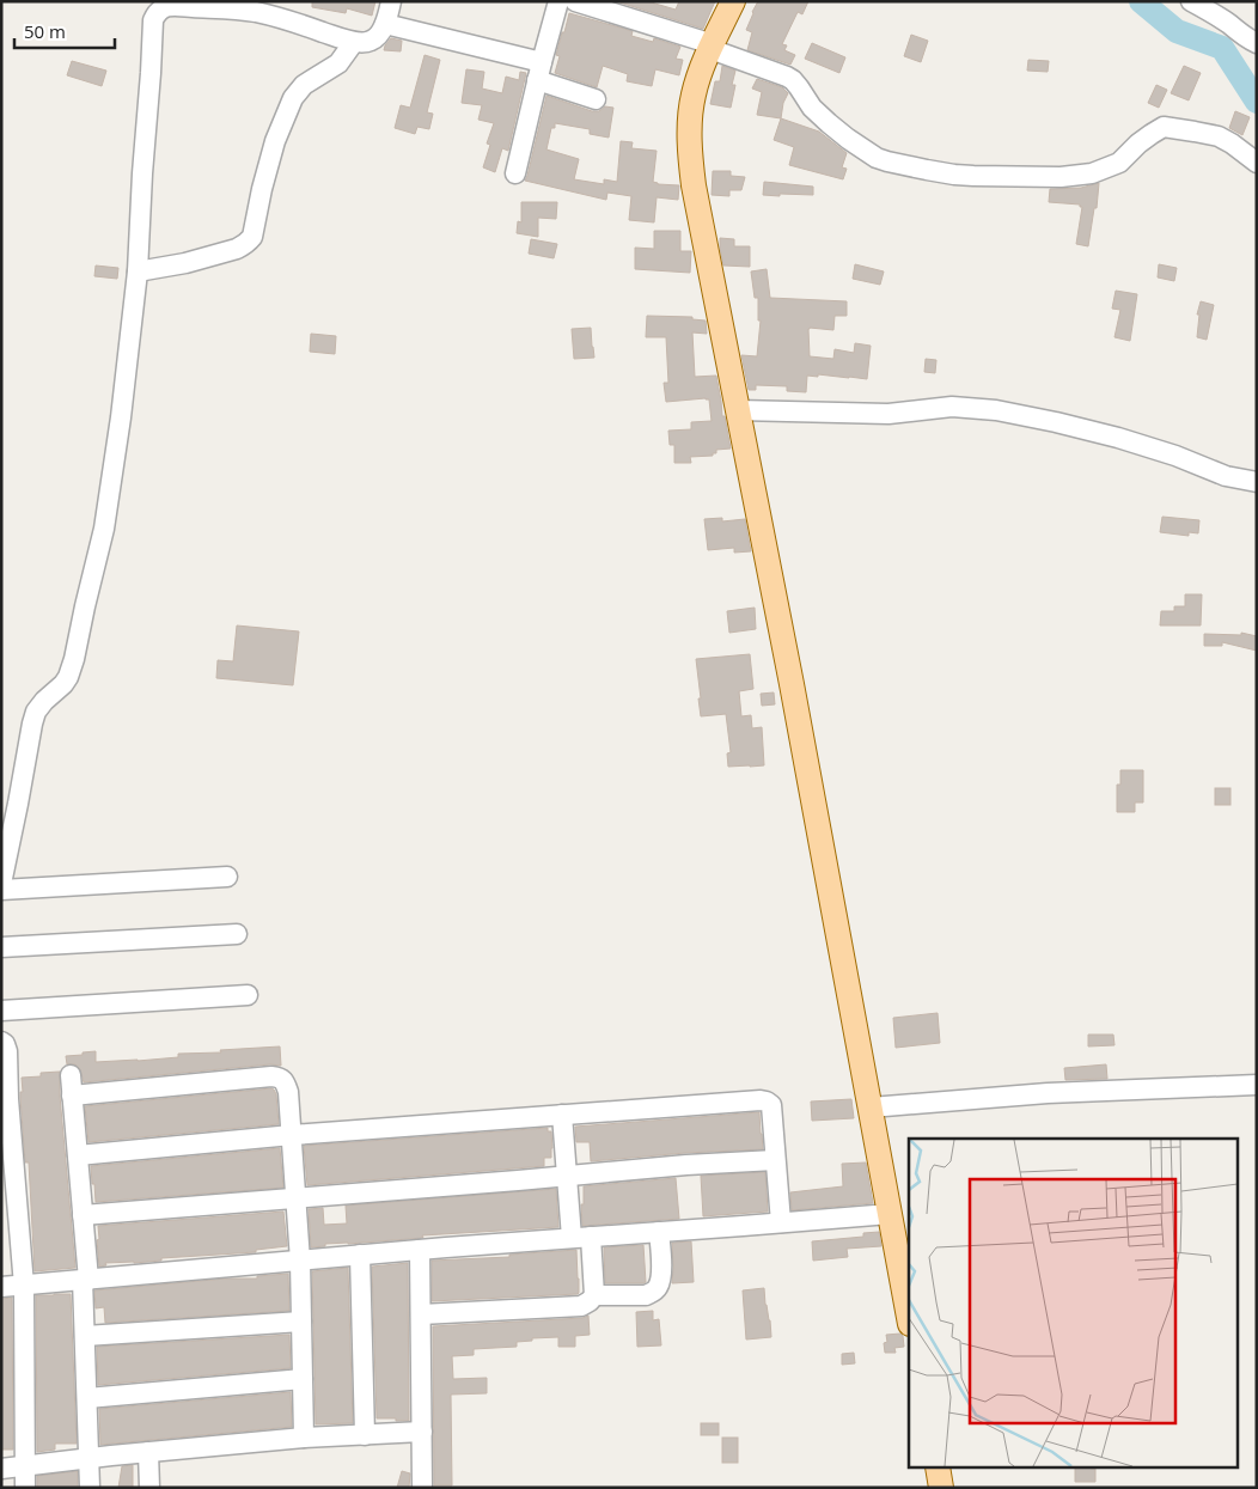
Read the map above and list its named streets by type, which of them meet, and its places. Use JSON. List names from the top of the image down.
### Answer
{
  "scale_bar": "50 m"
}
